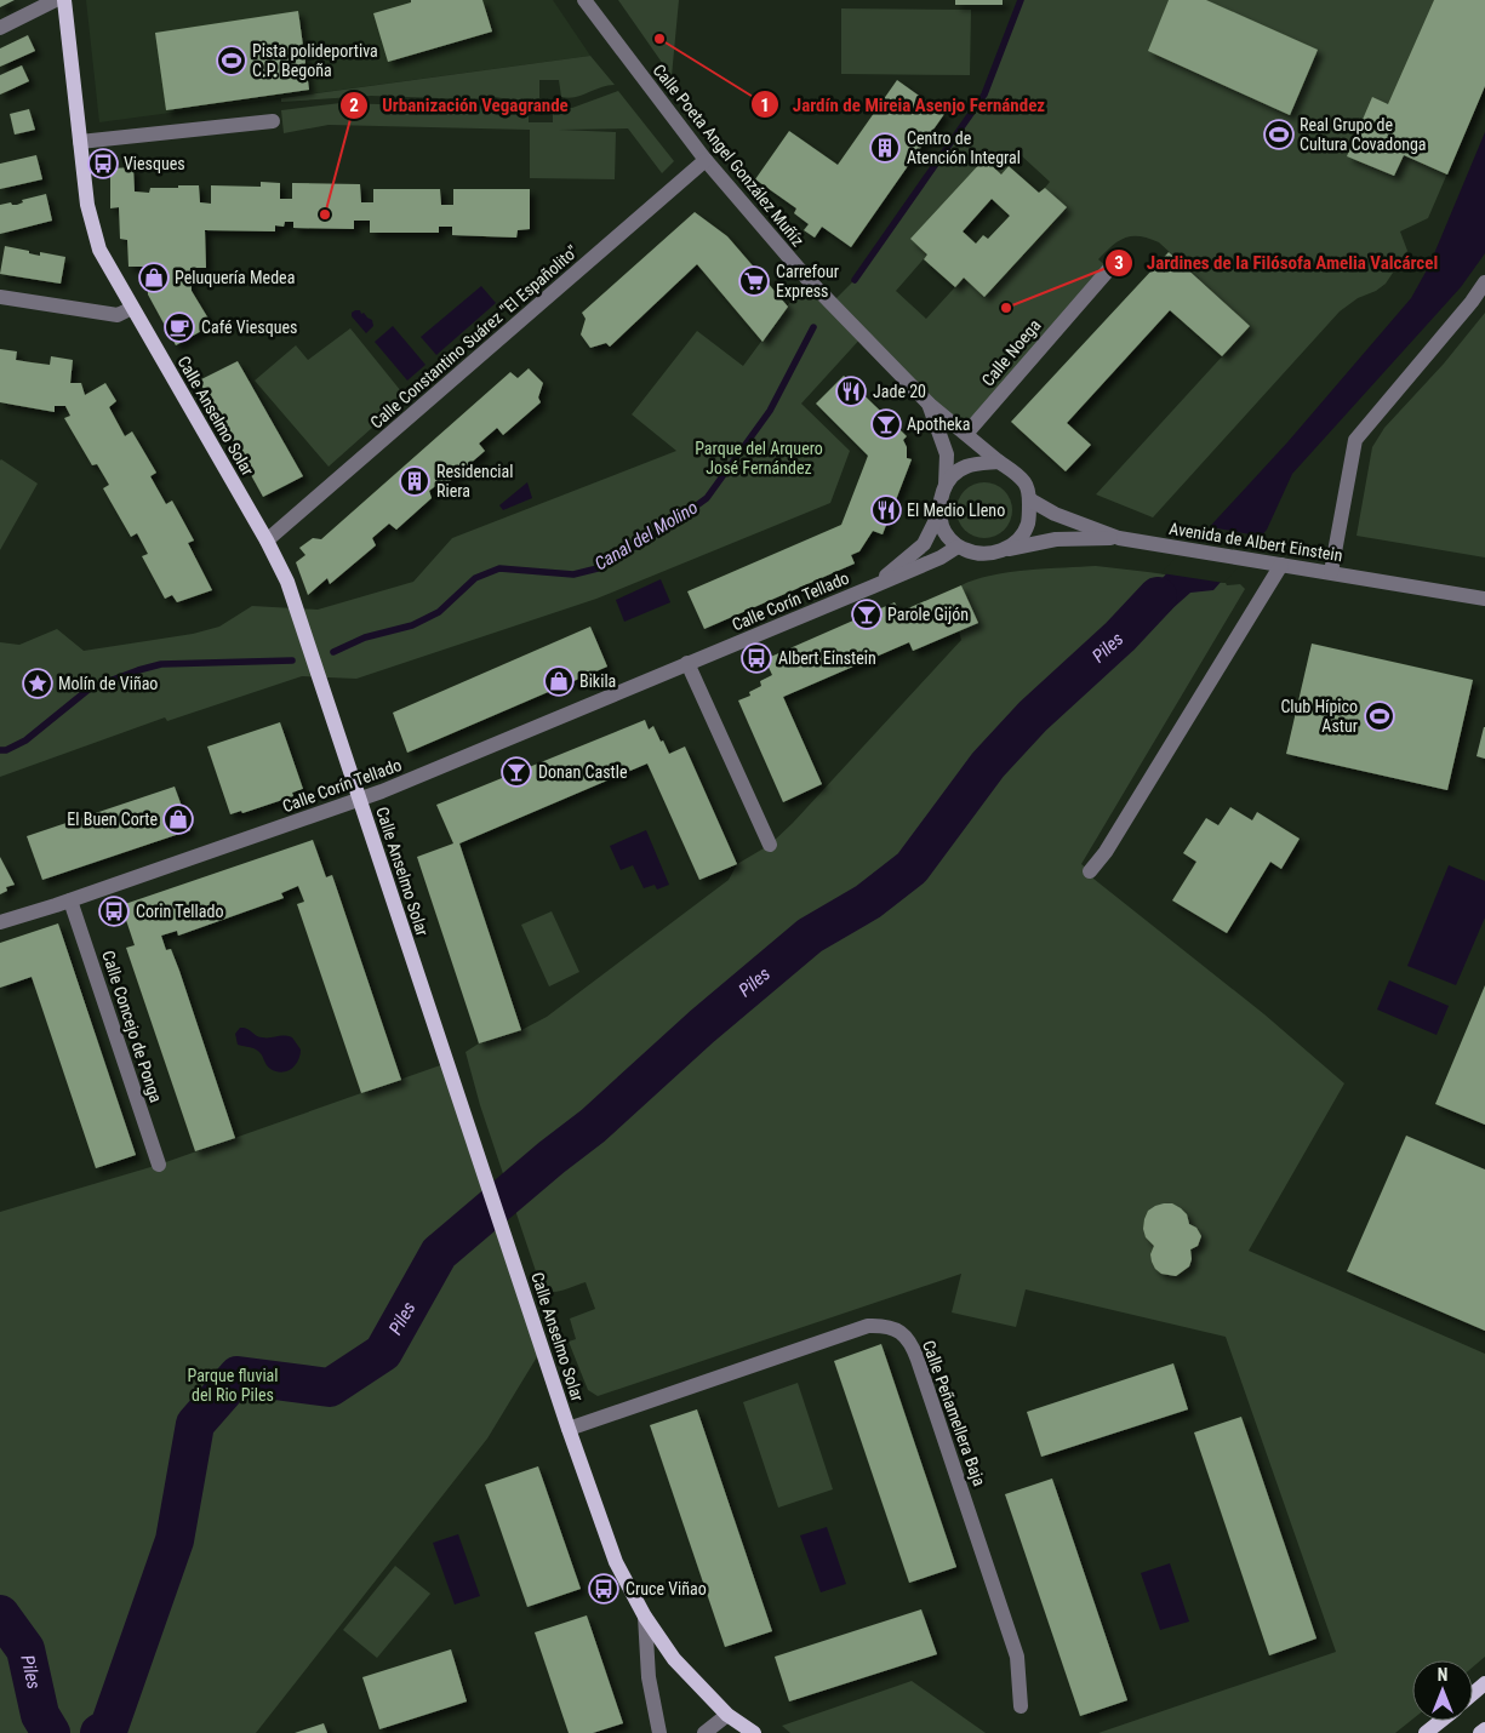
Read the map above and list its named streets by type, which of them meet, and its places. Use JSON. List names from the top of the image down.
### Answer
{
  "streets": {
    "main road": ["Calle Anselmo Solar"],
    "street": [
      "Calle Poeta Angel González Muñíz",
      "Calle Constantino Suárez \"El Españolito\"",
      "Calle Noega",
      "Avenida de Albert Einstein",
      "Calle Corín Tellado",
      "Calle Concejo de Ponga",
      "Calle Peñamellera Baja"
    ]
  },
  "crossings": [
    ["Calle Poeta Angel González Muñíz", "Calle Constantino Suárez \"El Españolito\""],
    ["Calle Poeta Angel González Muñíz", "Calle Noega"],
    ["Calle Poeta Angel González Muñíz", "Avenida de Albert Einstein"],
    ["Calle Poeta Angel González Muñíz", "Calle Corín Tellado"],
    ["Calle Constantino Suárez \"El Españolito\"", "Calle Anselmo Solar"],
    ["Calle Anselmo Solar", "Calle Corín Tellado"],
    ["Calle Anselmo Solar", "Calle Peñamellera Baja"],
    ["Avenida de Albert Einstein", "Calle Corín Tellado"],
    ["Calle Corín Tellado", "Calle Concejo de Ponga"]
  ],
  "water": ["Canal del Molino", "Piles"],
  "parks": ["Parque del Arquero José Fernández", "Parque fluvial del Rio Piles"],
  "places": {
    "other": ["Jardín de Mireia Asenjo Fernández", "Urbanización Vegagrande", "Jardines de la Filósofa Amelia Valcárcel"],
    "sports": ["Pista polideportiva C.P. Begoña", "Real Grupo de Cultura Covadonga", "Club Hípico Astur"],
    "building": ["Centro de Atención Integral", "Residencial Riera"],
    "bus stop": [
      "Viesques",
      "Albert Einstein",
      "Corin Tellado",
      "Cruce Viñao"
    ],
    "shop": ["Peluquería Medea", "Bikila", "El Buen Corte"],
    "supermarket": ["Carrefour Express"],
    "cafe": ["Café Viesques"],
    "restaurant": ["Jade 20", "El Medio Lleno"],
    "bar": ["Apotheka", "Parole Gijón", "Donan Castle"],
    "place": ["Molín de Viñao"]
  },
  "north": "top"
}
